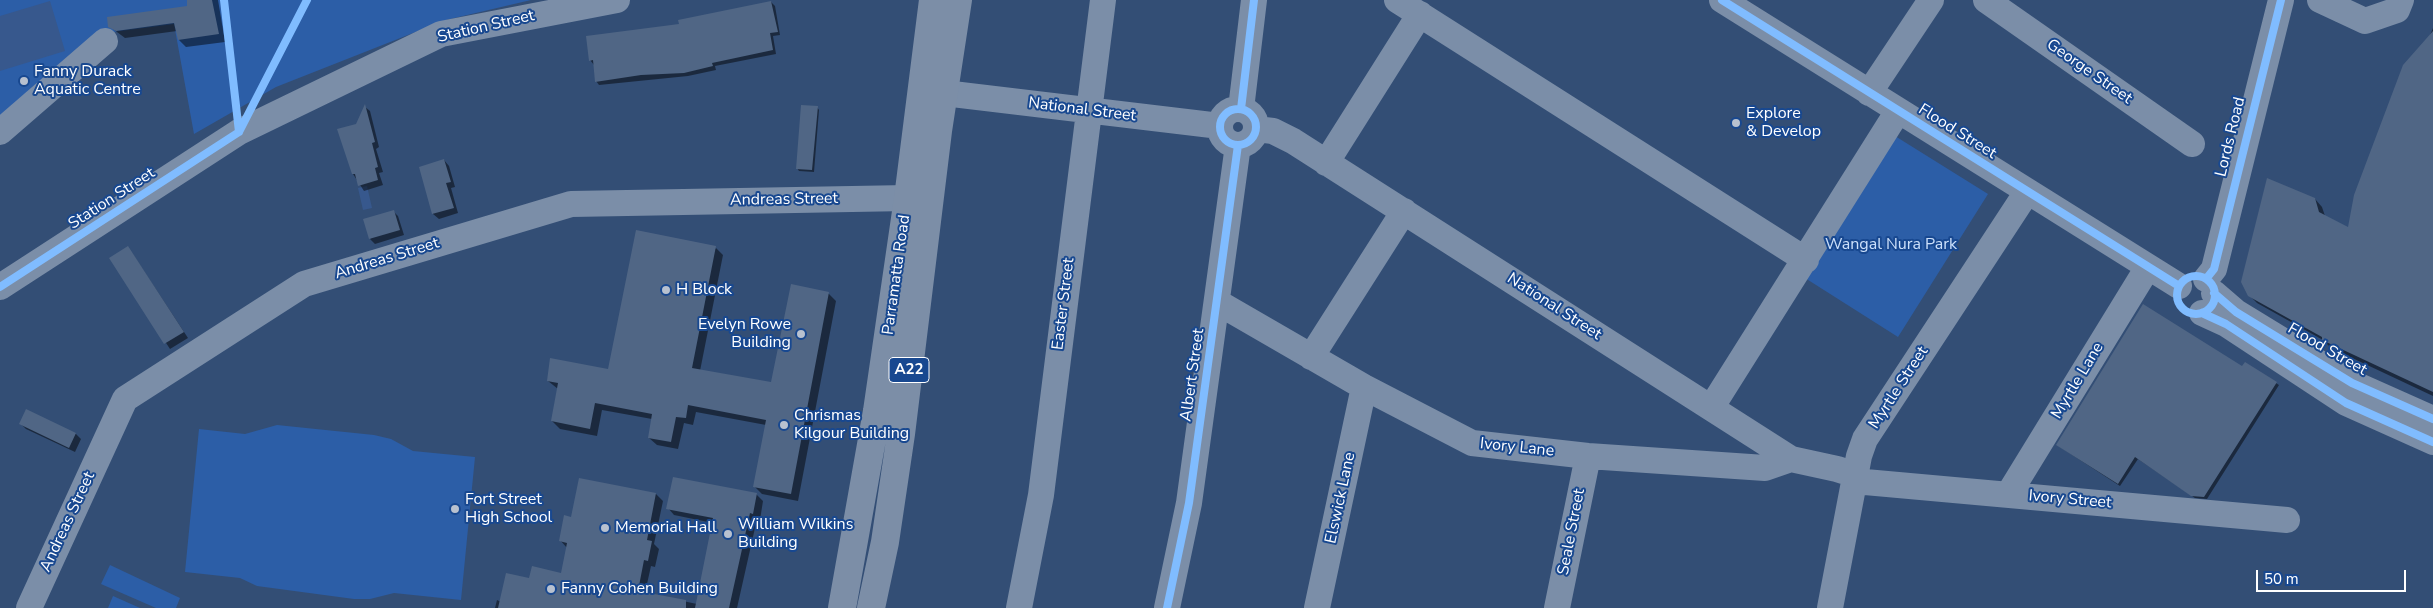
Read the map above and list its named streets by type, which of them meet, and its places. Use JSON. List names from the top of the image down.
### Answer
{
  "streets": {
    "highway": ["Parramatta Road", "A22"],
    "street": [
      "Station Street",
      "George Street",
      "National Street",
      "Flood Street",
      "Lords Road",
      "Andreas Street",
      "Easter Street",
      "Albert Street",
      "Myrtle Lane",
      "Myrtle Street",
      "Ivory Lane",
      "Elswick Lane",
      "Ivory Street",
      "Seale Street"
    ]
  },
  "crossings": [
    ["National Street", "Parramatta Road"],
    ["National Street", "Easter Street"],
    ["National Street", "Albert Street"],
    ["National Street", "Myrtle Street"],
    ["National Street", "Ivory Lane"],
    ["National Street", "Ivory Street"],
    ["Flood Street", "Lords Road"],
    ["Flood Street", "Myrtle Lane"],
    ["Flood Street", "Myrtle Street"],
    ["Andreas Street", "Parramatta Road"],
    ["Albert Street", "Ivory Lane"],
    ["Myrtle Lane", "Ivory Street"],
    ["Myrtle Street", "Ivory Street"],
    ["Ivory Lane", "Elswick Lane"],
    ["Ivory Lane", "Seale Street"]
  ],
  "parks": ["Wangal Nura Park"],
  "places": [
    "Fanny Durack Aquatic Centre",
    "Explore & Develop",
    "H Block",
    "Evelyn Rowe Building",
    "Chrismas Kilgour Building",
    "Fort Street High School",
    "Memorial Hall",
    "William Wilkins Building",
    "Fanny Cohen Building"
  ],
  "scale_bar": "50 m"
}
